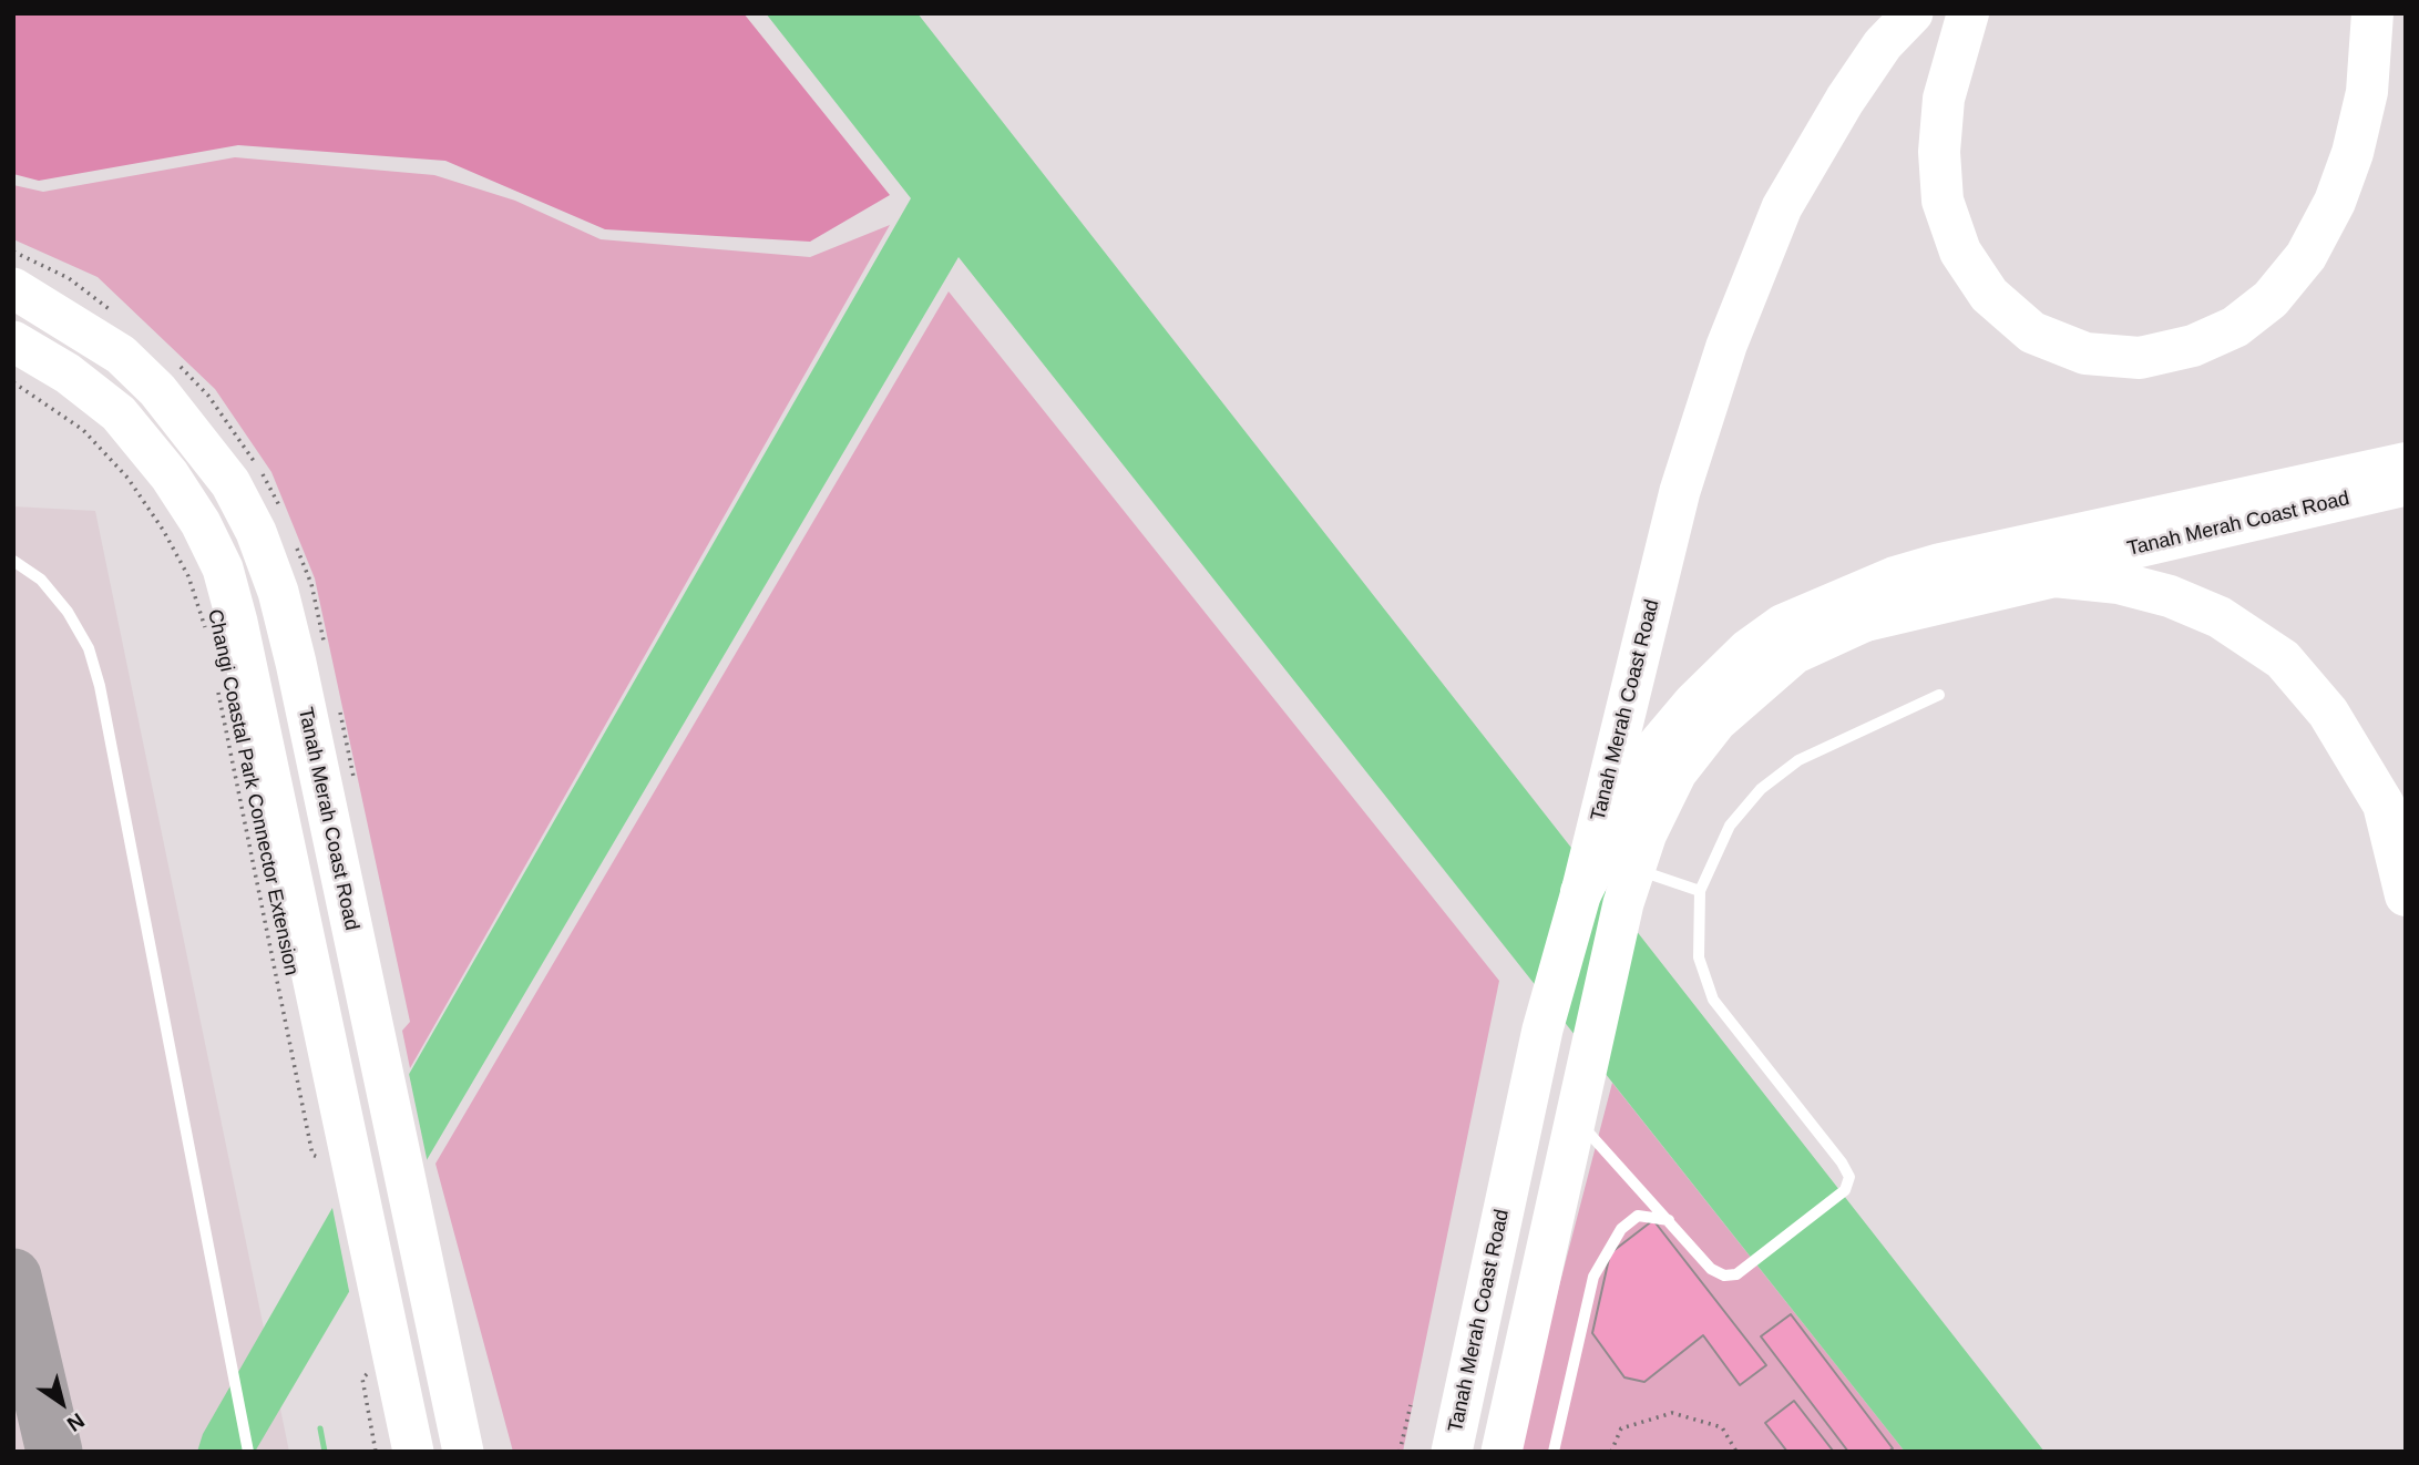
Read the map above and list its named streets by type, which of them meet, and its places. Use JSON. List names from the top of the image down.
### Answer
{
  "streets": {
    "main road": ["Tanah Merah Coast Road"],
    "path": ["Changi Coastal Park Connector Extension"]
  },
  "north": "bottom right"
}
